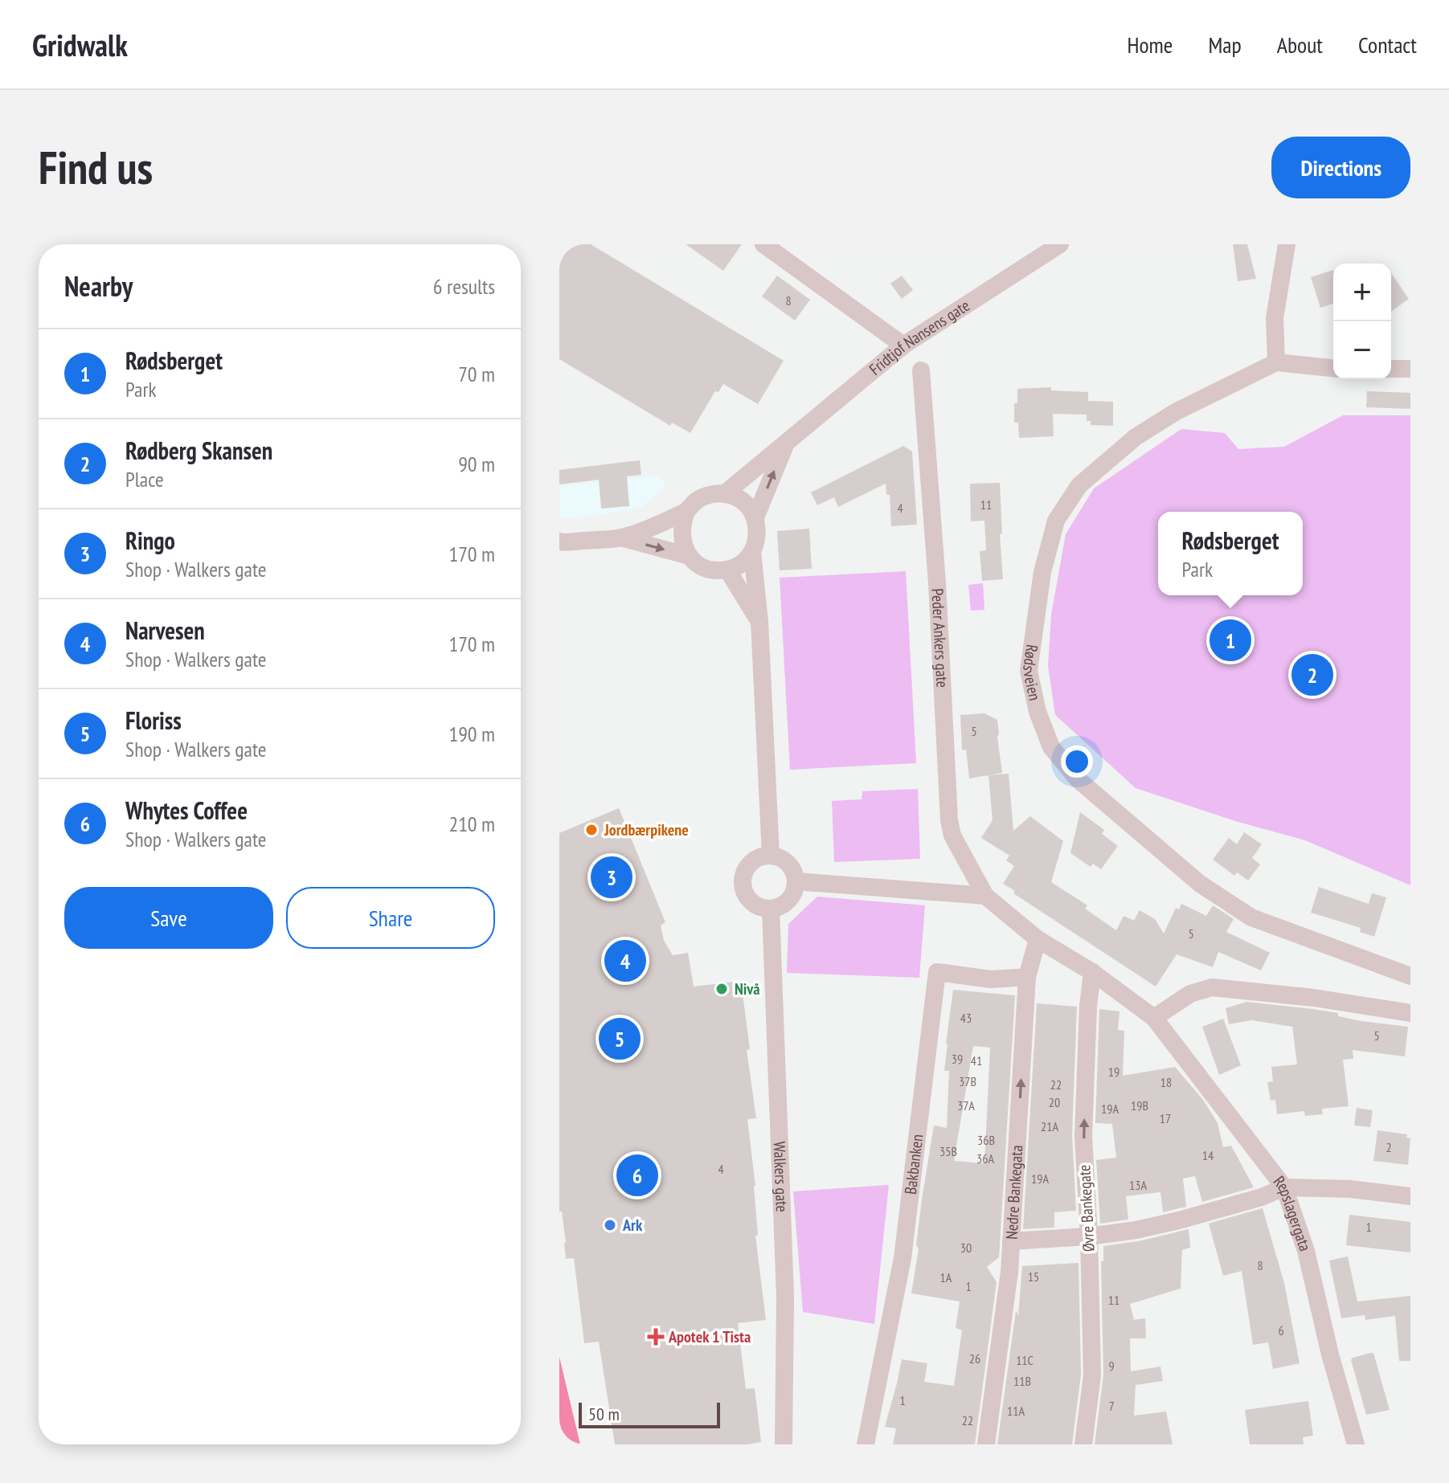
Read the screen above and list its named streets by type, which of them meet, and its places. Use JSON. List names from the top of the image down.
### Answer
{
  "streets": {
    "street": [
      "Fridtjof Nansens gate",
      "Peder Ankers gate",
      "Rødsveien",
      "Bakbanken",
      "Walkers gate",
      "Nedre Bankegata",
      "Øvre Bankegate",
      "Repslagergata"
    ]
  },
  "crossings": [
    ["Peder Ankers gate", "Repslagergata"],
    ["Bakbanken", "Nedre Bankegata"],
    ["Nedre Bankegata", "Repslagergata"],
    ["Øvre Bankegate", "Repslagergata"]
  ],
  "one_way": ["Nedre Bankegata", "Øvre Bankegate"],
  "places": {
    "other": ["Jordbærpikene", "Nivå", "Ark"],
    "health": ["Apotek 1 Tista"]
  },
  "house_numbers": [
    "8",
    "11",
    "4",
    "5",
    "5",
    "43",
    "5",
    "39",
    "41",
    "19",
    "37B",
    "18",
    "22",
    "20",
    "37A",
    "19B",
    "19A",
    "17",
    "21A",
    "36B",
    "2",
    "35B",
    "14",
    "36A",
    "4",
    "19A",
    "13A",
    "1",
    "30",
    "8",
    "15",
    "1A",
    "1",
    "11",
    "6",
    "26",
    "11C",
    "9",
    "11B",
    "1",
    "7",
    "11A",
    "22"
  ],
  "scale_bar": "50 m",
  "page": {
    "header": "Gridwalk",
    "nav": [
      "Home",
      "Map",
      "About",
      "Contact"
    ],
    "buttons": [
      "Directions",
      ["Save", "Share"]
    ],
    "title": "Find us",
    "heading": ["Nearby", "6 results"],
    "map_buttons": ["+", "−"],
    "list": [
      {
        "mark": "1",
        "name": "Rødsberget",
        "note": "Park",
        "value": "70 m"
      },
      {
        "mark": "2",
        "name": "Rødberg Skansen",
        "note": "Place",
        "value": "90 m"
      },
      {
        "mark": "3",
        "name": "Ringo",
        "note": "Shop · Walkers gate",
        "value": "170 m"
      },
      {
        "mark": "4",
        "name": "Narvesen",
        "note": "Shop · Walkers gate",
        "value": "170 m"
      },
      {
        "mark": "5",
        "name": "Floriss",
        "note": "Shop · Walkers gate",
        "value": "190 m"
      },
      {
        "mark": "6",
        "name": "Whytes Coffee",
        "note": "Shop · Walkers gate",
        "value": "210 m"
      }
    ],
    "popup": ["Rødsberget", "Park"],
    "pins": [
      "1",
      "2",
      "3",
      "4",
      "5",
      "6"
    ],
    "scale": "50 m"
  }
}
